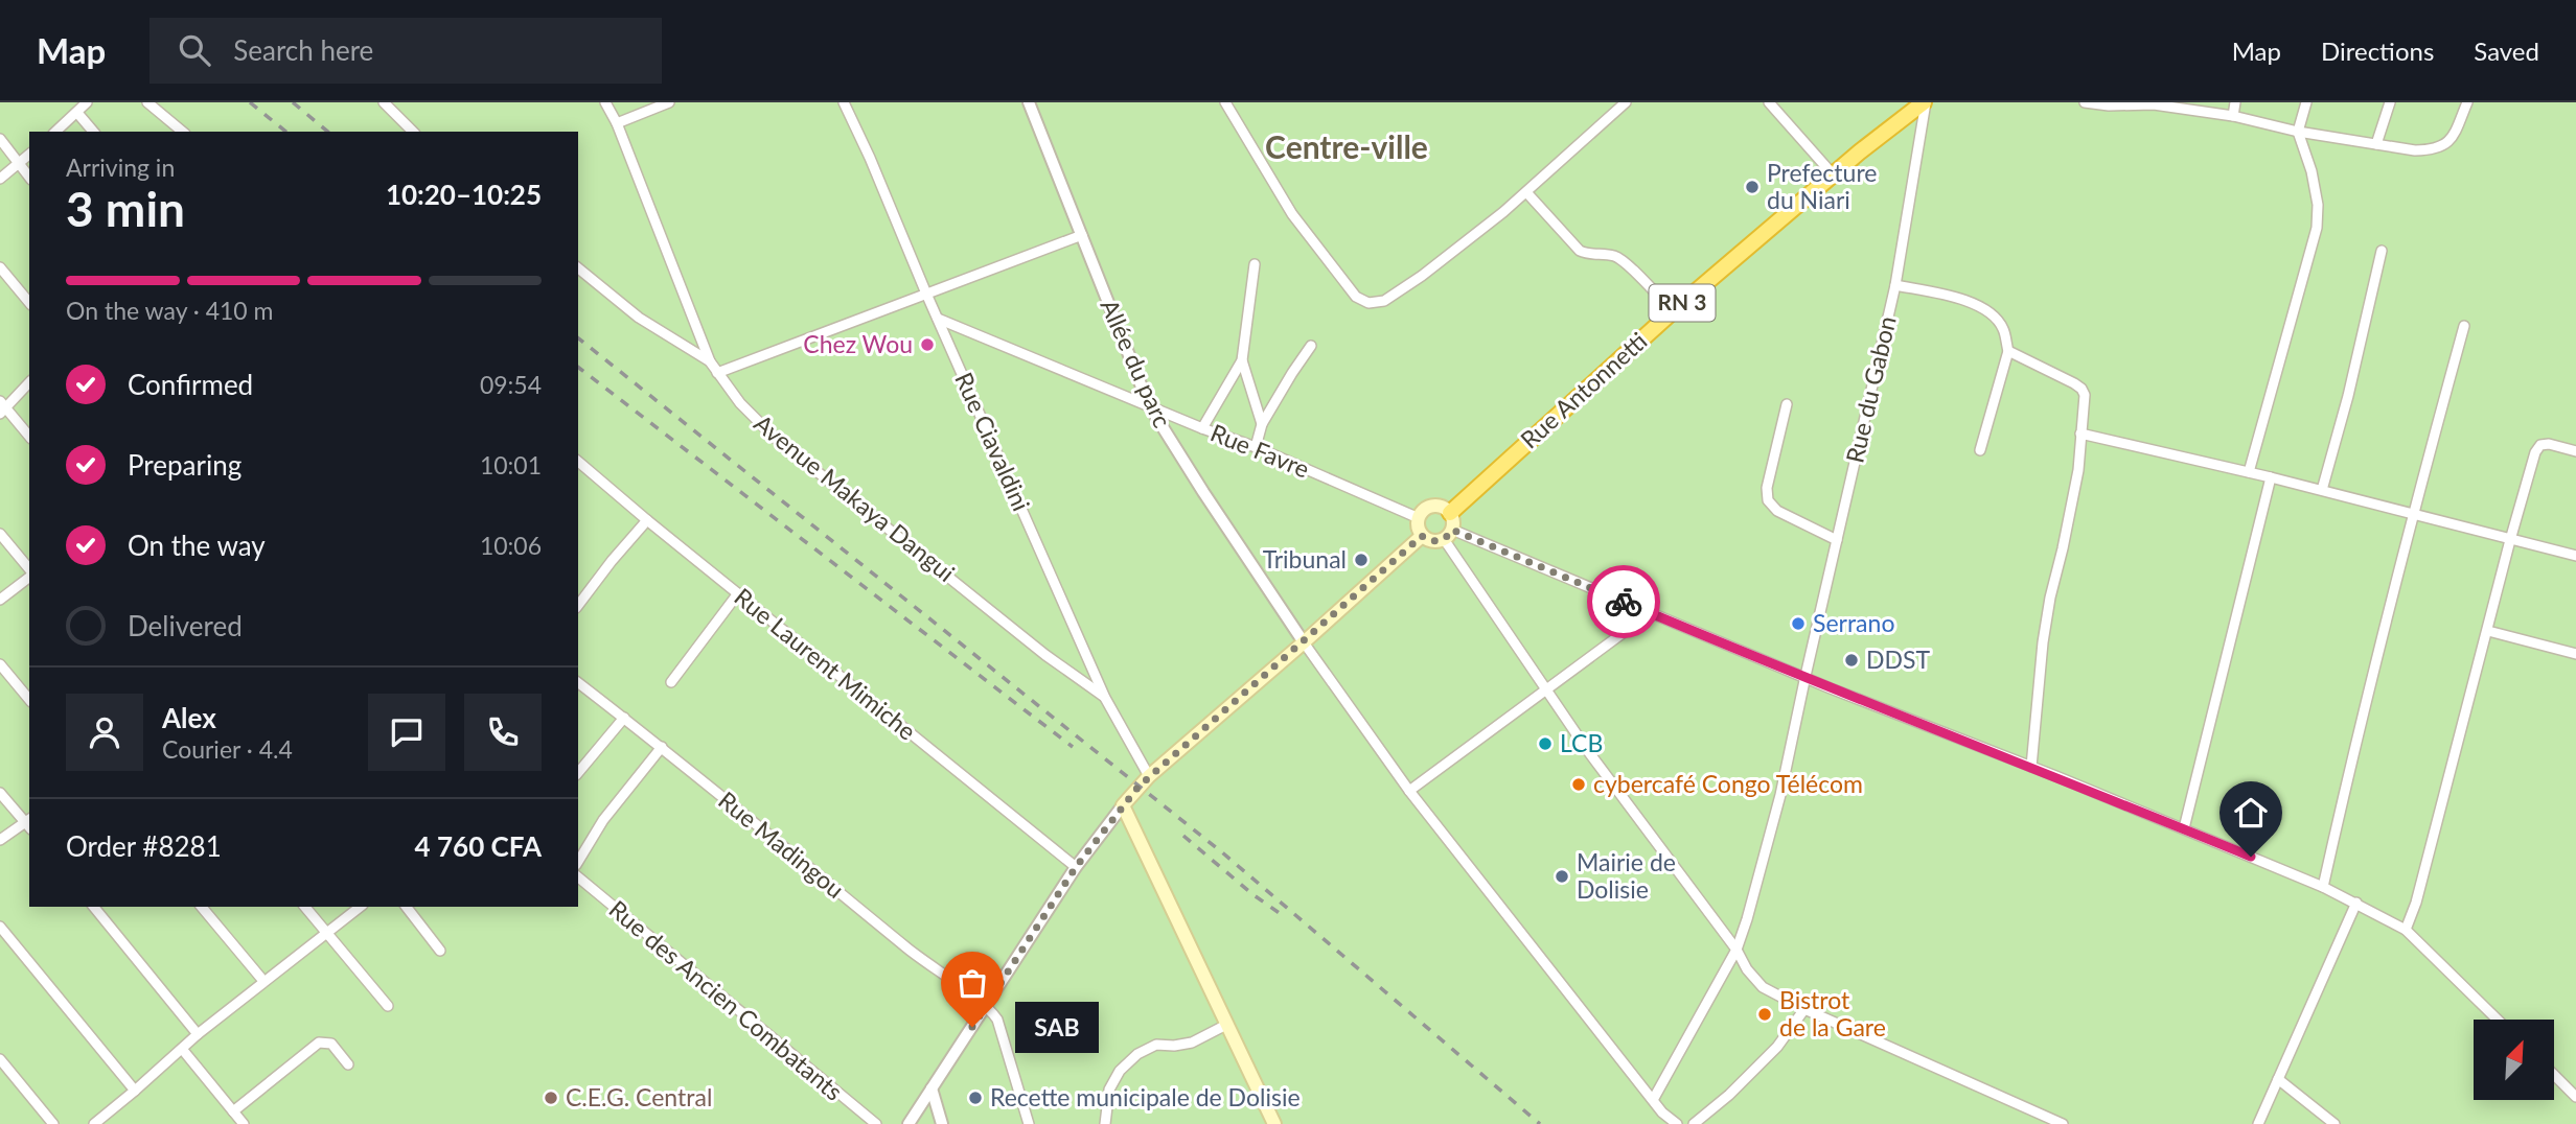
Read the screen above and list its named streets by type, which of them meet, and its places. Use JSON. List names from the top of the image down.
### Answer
{
  "streets": {
    "highway": ["RN 3", "Rue Antonnetti"],
    "street": [
      "Allée du parc",
      "Rue du Gabon",
      "Rue Ciavaldini",
      "Rue Favre",
      "Avenue Makaya Dangui",
      "Rue Laurent Mimiche",
      "Rue Madingou",
      "Rue des Ancien Combatants"
    ]
  },
  "crossings": [
    ["Allée du parc", "Rue Favre"],
    ["Rue du Gabon", "Rue Antonnetti"],
    ["Rue Antonnetti", "Rue Favre"],
    ["Rue Ciavaldini", "Rue Favre"],
    ["Rue Ciavaldini", "Avenue Makaya Dangui"]
  ],
  "districts": ["Centre-ville"],
  "places": [
    "Prefecture du Niari",
    "Chez Wou",
    "Tribunal",
    "Serrano",
    "DDST",
    "LCB",
    "cybercafé Congo Télécom",
    "Mairie de Dolisie",
    "Bistrot de la Gare",
    "SAB",
    "C.E.G. Central",
    "Recette municipale de Dolisie"
  ],
  "north": "top right",
  "page": {
    "header": "Map",
    "search": "Search here",
    "nav": ["Map", "Directions", "Saved"],
    "heading": ["3 min", "Arriving in", "10:20–10:25"],
    "panel": [
      "Alex",
      "Courier · 4.4",
      "Order #8281",
      "4 760 CFA"
    ],
    "bar": "On the way · 410 m",
    "list": [
      ["Confirmed", "09:54"],
      ["Preparing", "10:01"],
      ["On the way", "10:06"],
      "Delivered"
    ],
    "bubble": "SAB"
  }
}
